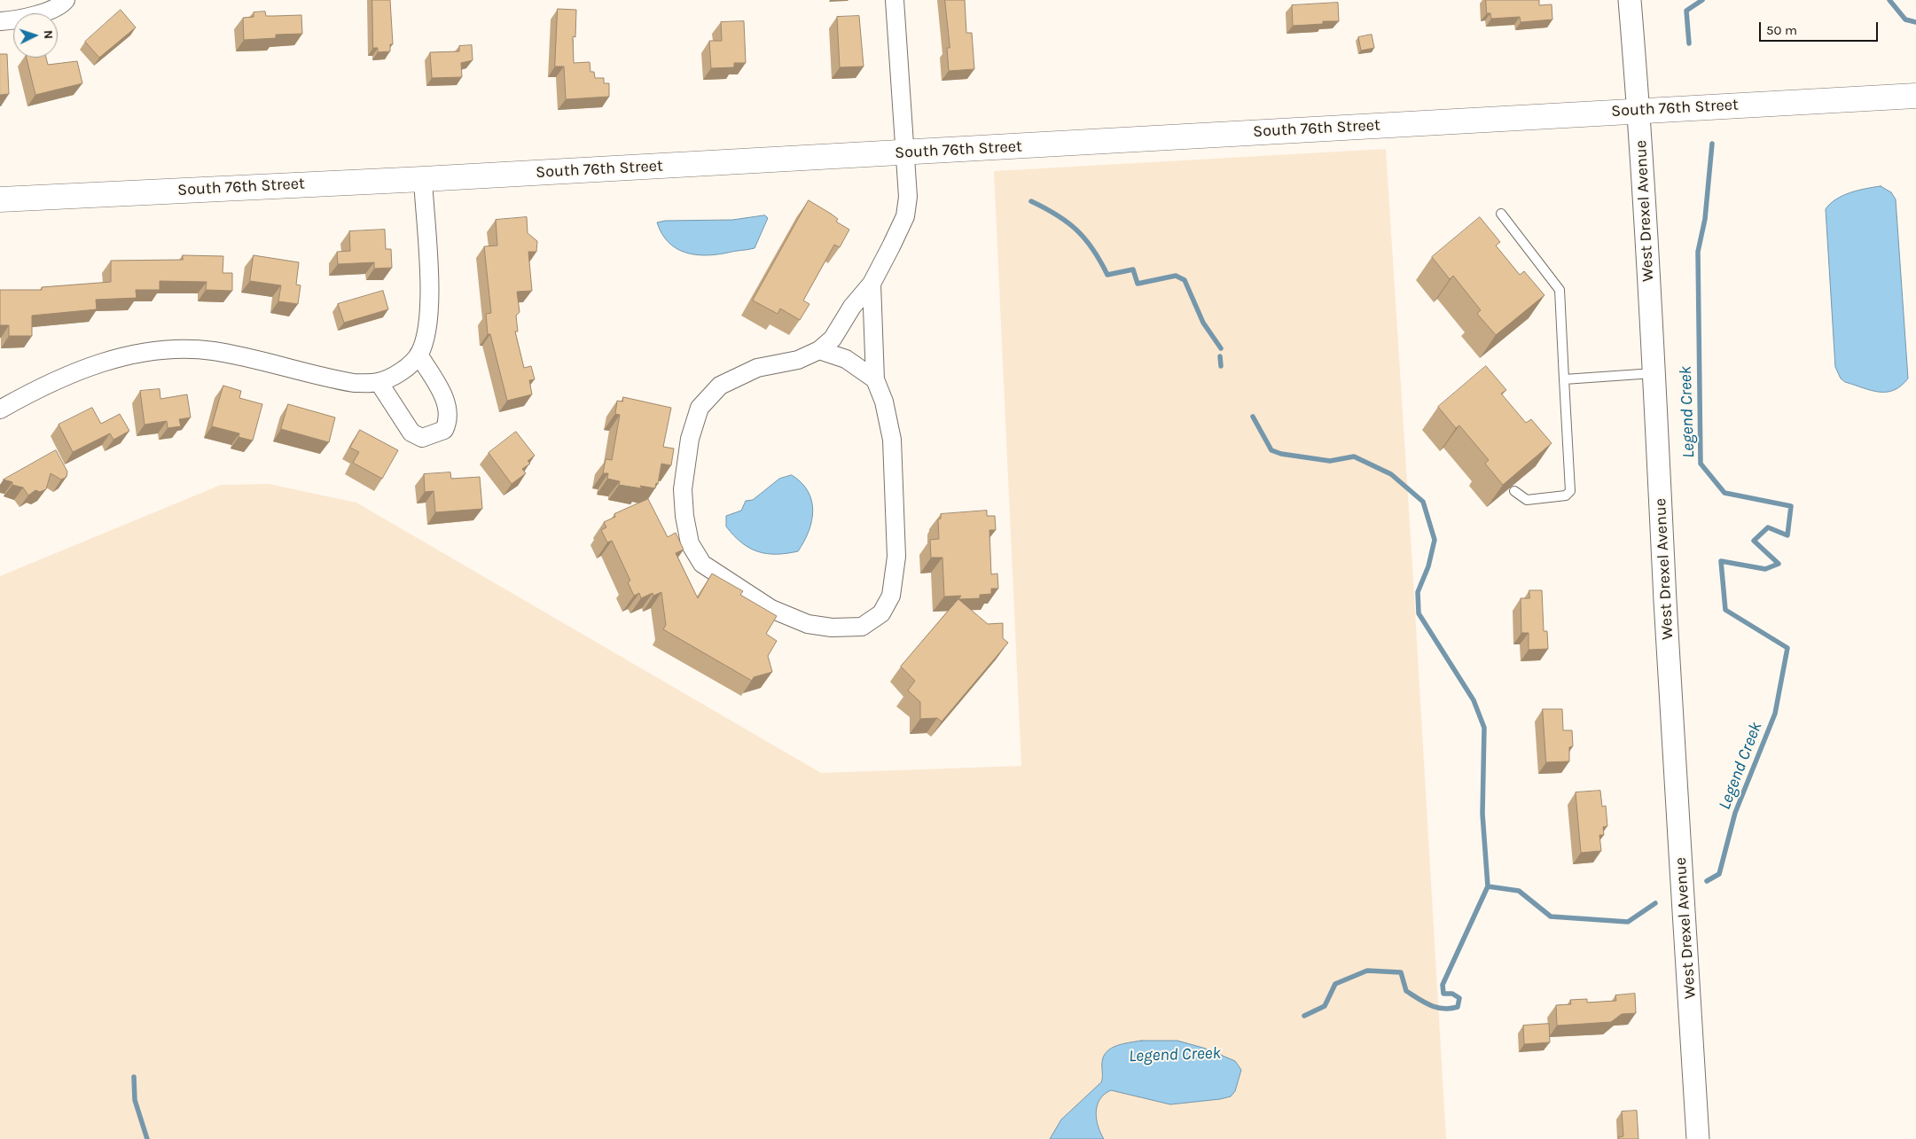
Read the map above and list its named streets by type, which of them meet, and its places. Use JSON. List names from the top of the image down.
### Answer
{
  "streets": {
    "main road": ["South 76th Street"],
    "street": ["West Drexel Avenue"]
  },
  "crossings": [
    ["South 76th Street", "West Drexel Avenue"]
  ],
  "water": ["Legend Creek"],
  "scale_bar": "50 m",
  "north": "right"
}
